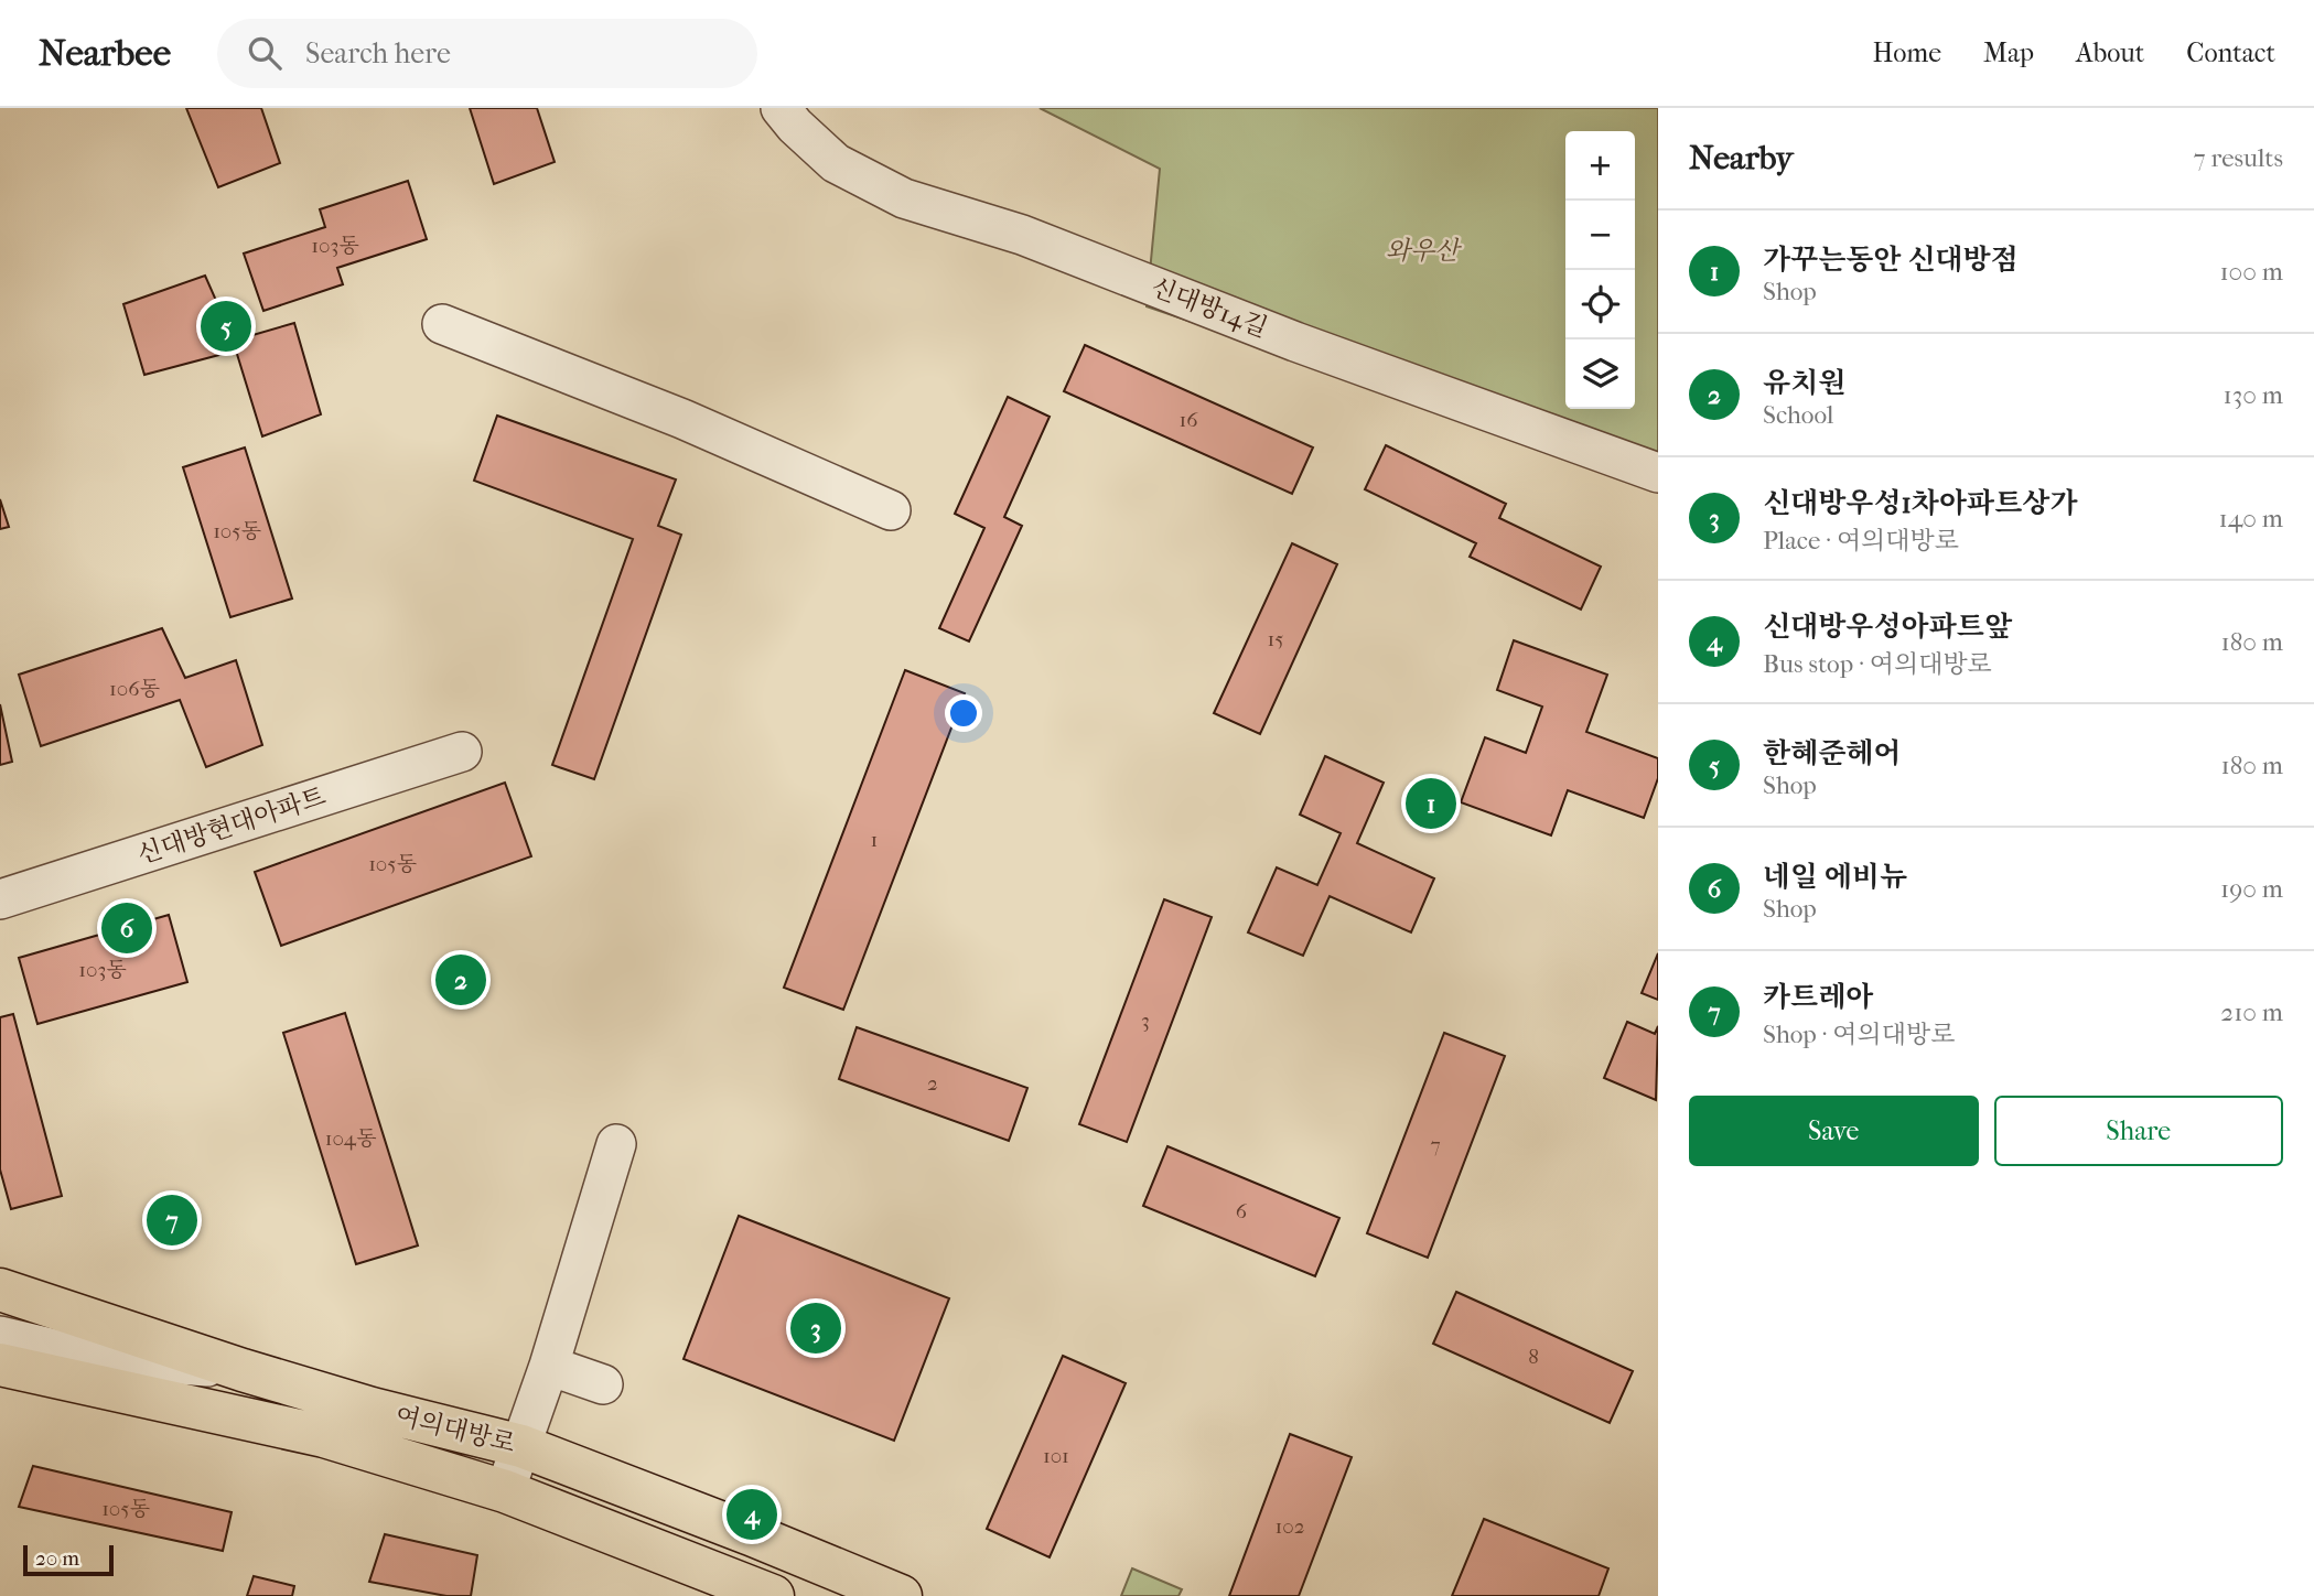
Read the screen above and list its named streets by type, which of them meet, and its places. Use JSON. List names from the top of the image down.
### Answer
{
  "streets": {
    "main road": ["여의대방로"],
    "street": ["신대방14길", "신대방현대아파트"]
  },
  "parks": ["와우산"],
  "house_numbers": [
    "103동",
    "16",
    "105동",
    "15",
    "106동",
    "1",
    "105동",
    "103동",
    "3",
    "2",
    "104동",
    "7",
    "6",
    "8",
    "101",
    "105동",
    "102"
  ],
  "scale_bar": "20 m",
  "page": {
    "header": "Nearbee",
    "search": "Search here",
    "nav": [
      "Home",
      "Map",
      "About",
      "Contact"
    ],
    "heading": ["Nearby", "7 results"],
    "map_buttons": ["+", "−"],
    "list": [
      {
        "mark": "1",
        "name": "가꾸는동안 신대방점",
        "note": "Shop",
        "value": "100 m"
      },
      {
        "mark": "2",
        "name": "유치원",
        "note": "School",
        "value": "130 m"
      },
      {
        "mark": "3",
        "name": "신대방우성1차아파트상가",
        "note": "Place · 여의대방로",
        "value": "140 m"
      },
      {
        "mark": "4",
        "name": "신대방우성아파트앞",
        "note": "Bus stop · 여의대방로",
        "value": "180 m"
      },
      {
        "mark": "5",
        "name": "한혜준헤어",
        "note": "Shop",
        "value": "180 m"
      },
      {
        "mark": "6",
        "name": "네일 에비뉴",
        "note": "Shop",
        "value": "190 m"
      },
      {
        "mark": "7",
        "name": "카트레아",
        "note": "Shop · 여의대방로",
        "value": "210 m"
      }
    ],
    "pins": [
      "5",
      "1",
      "6",
      "2",
      "7",
      "3",
      "4"
    ],
    "buttons": ["Save", "Share"],
    "scale": "20 m"
  }
}
